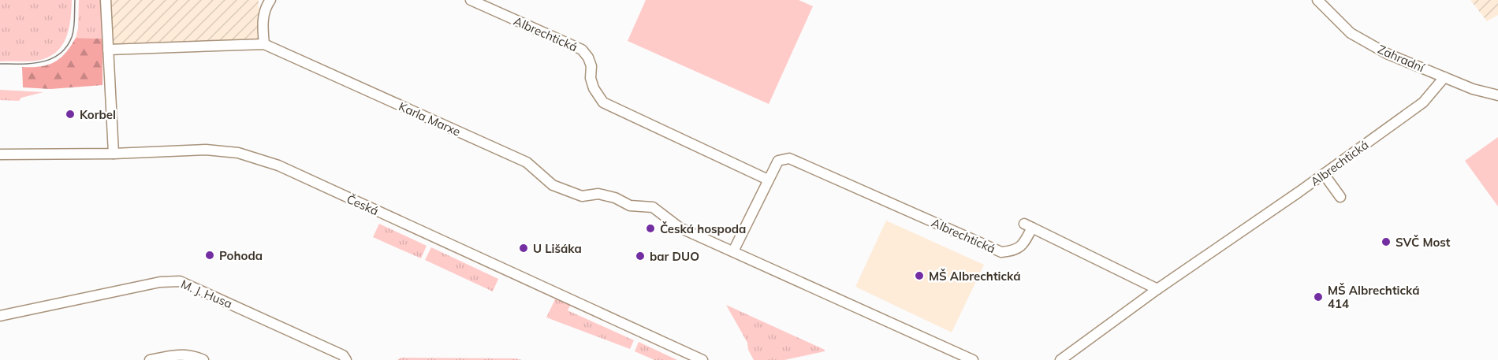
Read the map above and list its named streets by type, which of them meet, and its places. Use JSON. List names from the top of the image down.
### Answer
{
  "streets": {
    "street": [
      "Albrechtická",
      "Zahradní",
      "Karla Marxe",
      "Česká",
      "M. J. Husa"
    ]
  },
  "crossings": [
    ["Albrechtická", "Zahradní"],
    ["Albrechtická", "Karla Marxe"]
  ],
  "places": [
    "Korbel",
    "Česká hospoda",
    "SVČ Most",
    "U Lišáka",
    "Pohoda",
    "bar DUO",
    "MŠ Albrechtická",
    "MŠ Albrechtická 414"
  ]
}
